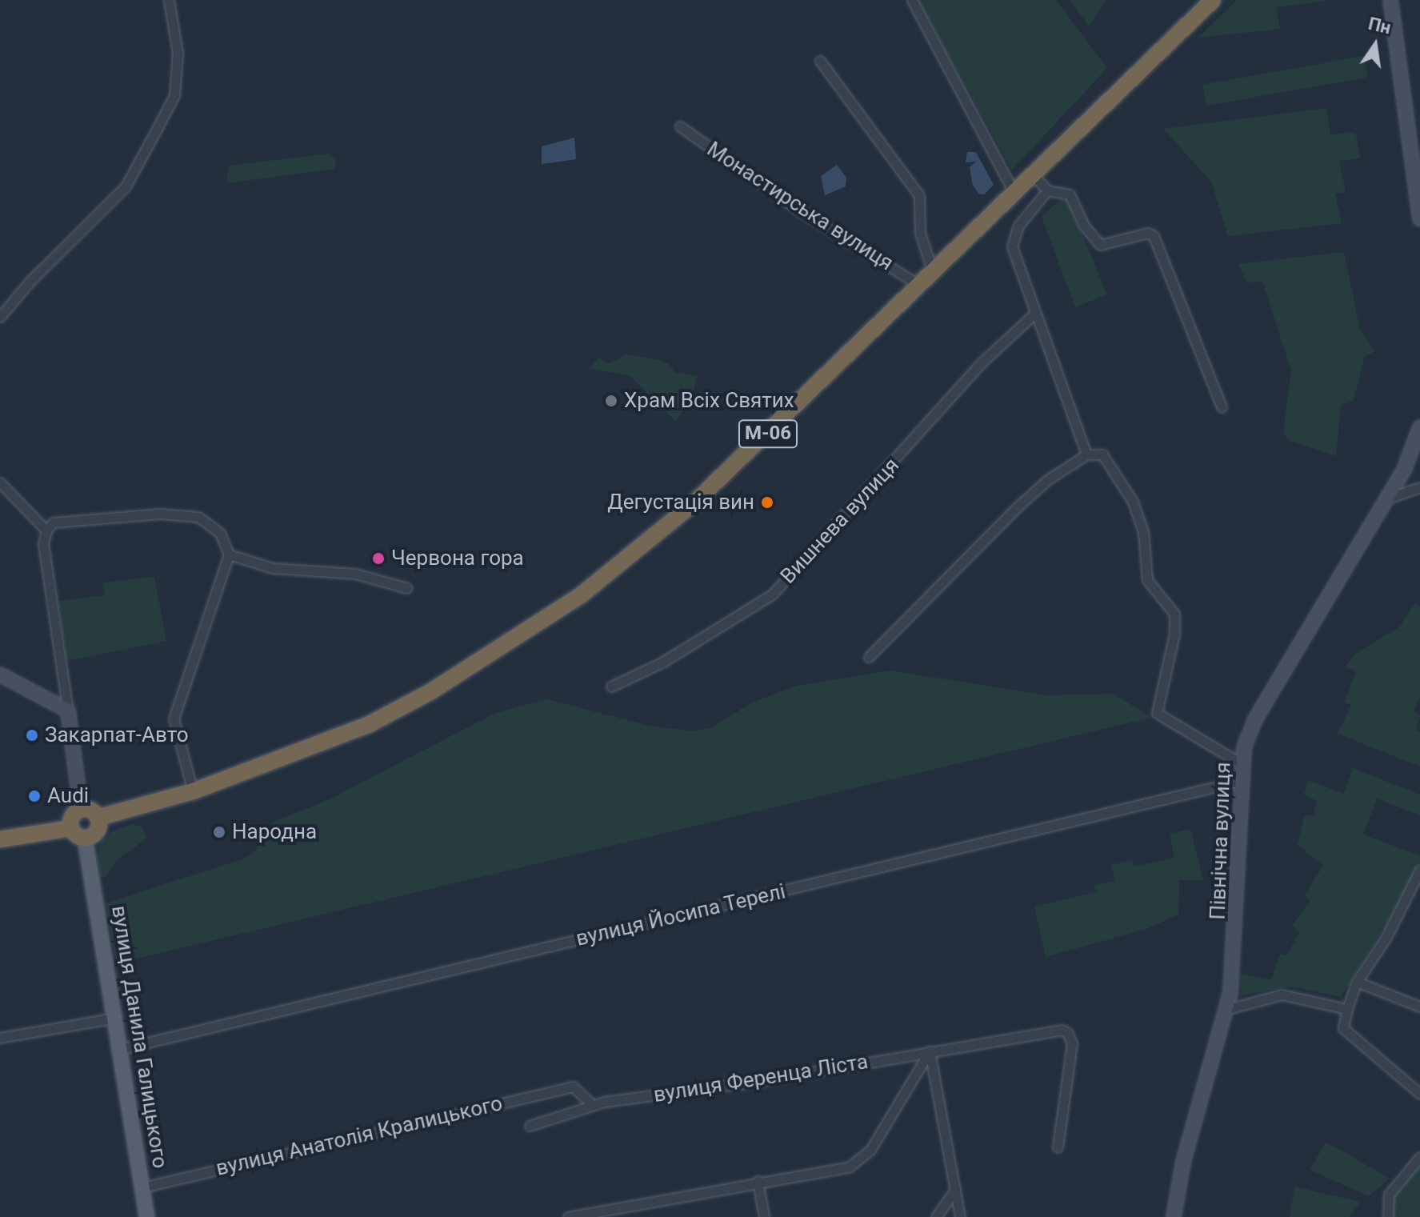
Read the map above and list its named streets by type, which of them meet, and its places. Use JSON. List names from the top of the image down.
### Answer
{
  "streets": {
    "highway": ["М-06"],
    "main road": ["вулиця Данила Галицького"],
    "street": [
      "Монастирська вулиця",
      "Вишнева вулиця",
      "Північна вулиця",
      "вулиця Йосипа Терелі",
      "вулиця Ференца Ліста",
      "вулиця Анатолія Кралицького"
    ]
  },
  "crossings": [
    ["Монастирська вулиця", "М-06"],
    ["М-06", "вулиця Данила Галицького"],
    ["Північна вулиця", "вулиця Йосипа Терелі"],
    ["вулиця Йосипа Терелі", "вулиця Данила Галицького"],
    ["вулиця Данила Галицького", "вулиця Анатолія Кралицького"],
    ["вулиця Ференца Ліста", "вулиця Анатолія Кралицького"]
  ],
  "places": [
    "Храм Всіх Святих",
    "Дегустація вин",
    "Червона гора",
    "Закарпат-Авто",
    "Audi",
    "Народна"
  ],
  "north": "top"
}
